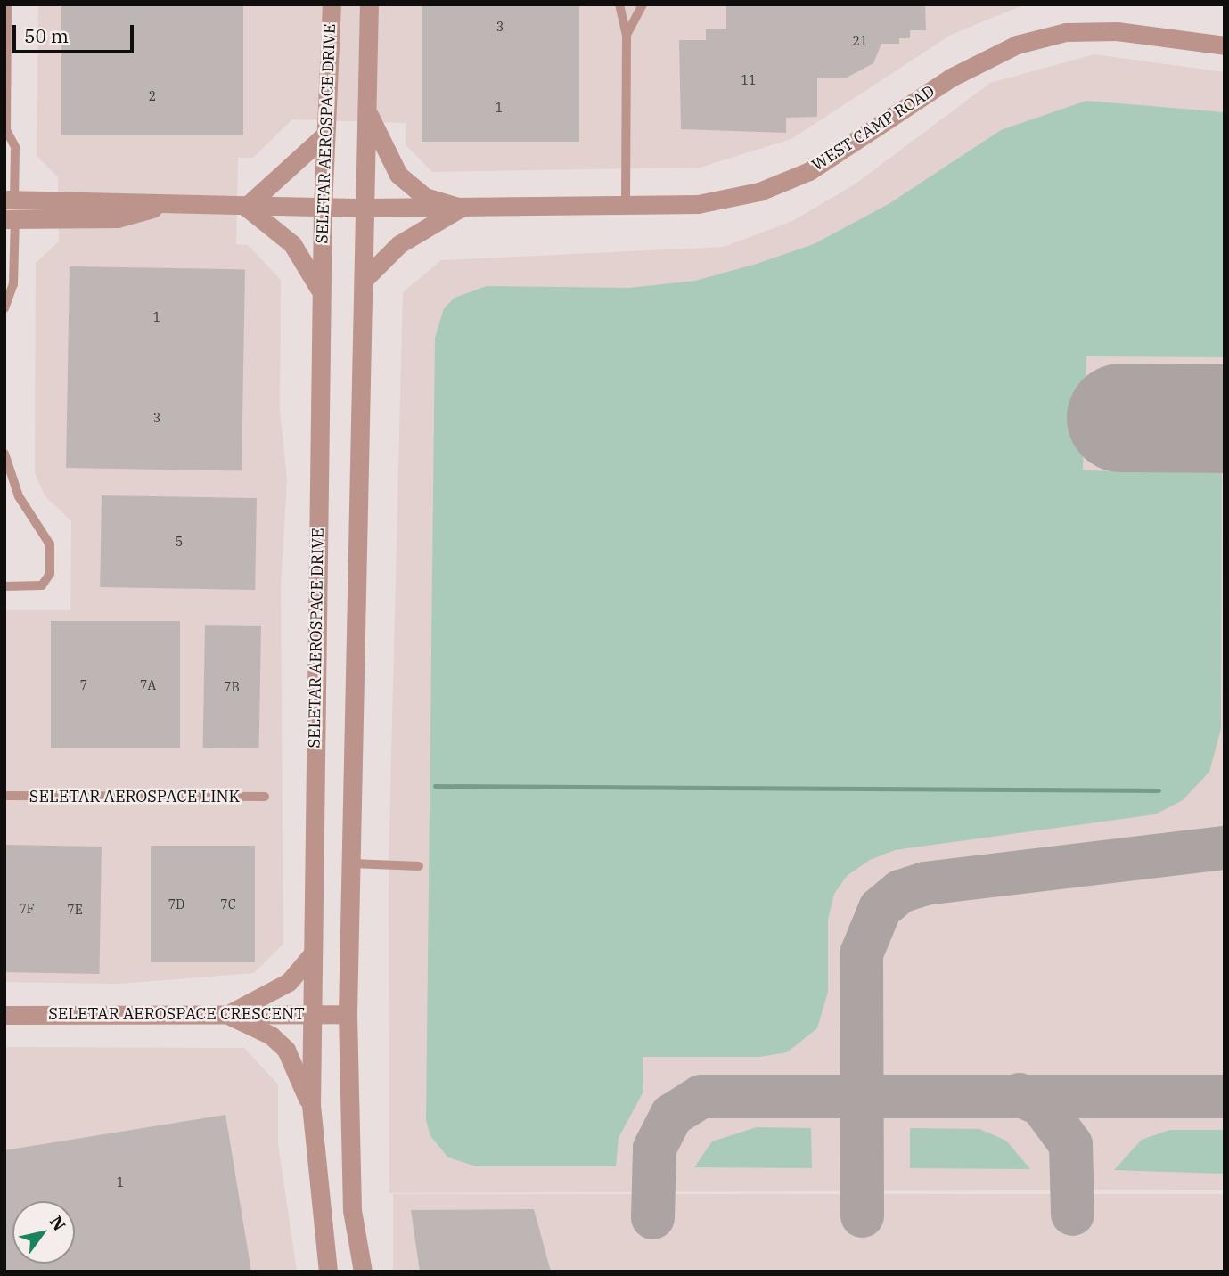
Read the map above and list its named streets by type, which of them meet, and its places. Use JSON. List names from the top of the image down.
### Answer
{
  "streets": {
    "street": ["WEST CAMP ROAD", "SELETAR AEROSPACE DRIVE", "SELETAR AEROSPACE CRESCENT"],
    "lane": ["SELETAR AEROSPACE LINK"]
  },
  "crossings": [
    ["SELETAR AEROSPACE DRIVE", "SELETAR AEROSPACE CRESCENT"]
  ],
  "house_numbers": [
    "3",
    "21",
    "11",
    "2",
    "1",
    "1",
    "3",
    "5",
    "7",
    "7A",
    "7B",
    "7D",
    "7C",
    "7F",
    "7E",
    "1"
  ],
  "scale_bar": "50 m",
  "north": "top right"
}
